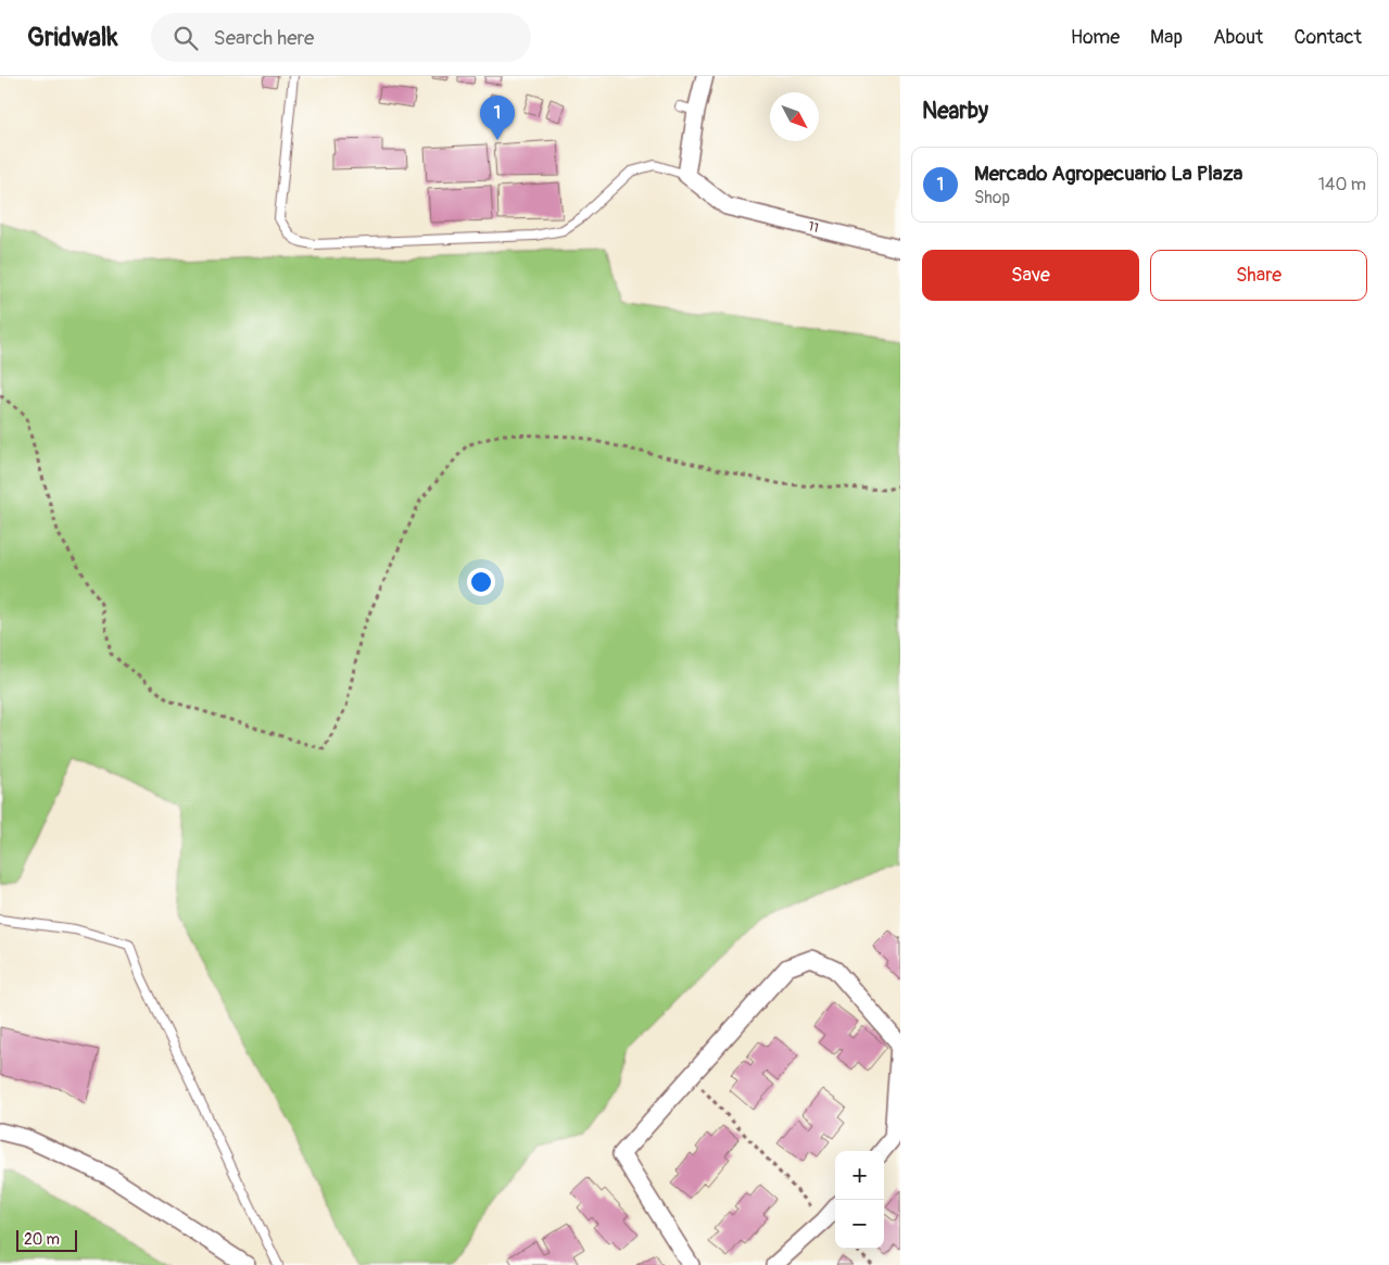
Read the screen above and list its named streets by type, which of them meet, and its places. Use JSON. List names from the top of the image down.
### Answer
{
  "streets": {
    "street": ["11"]
  },
  "scale_bar": "20 m",
  "north": "bottom right",
  "page": {
    "header": "Gridwalk",
    "search": "Search here",
    "nav": [
      "Home",
      "Map",
      "About",
      "Contact"
    ],
    "heading": "Nearby",
    "pins": "1",
    "list": [
      {
        "mark": "1",
        "name": "Mercado Agropecuario La Plaza",
        "note": "Shop",
        "value": "140 m"
      }
    ],
    "buttons": ["Save", "Share"],
    "map_buttons": ["+", "−"],
    "scale": "20 m"
  }
}
